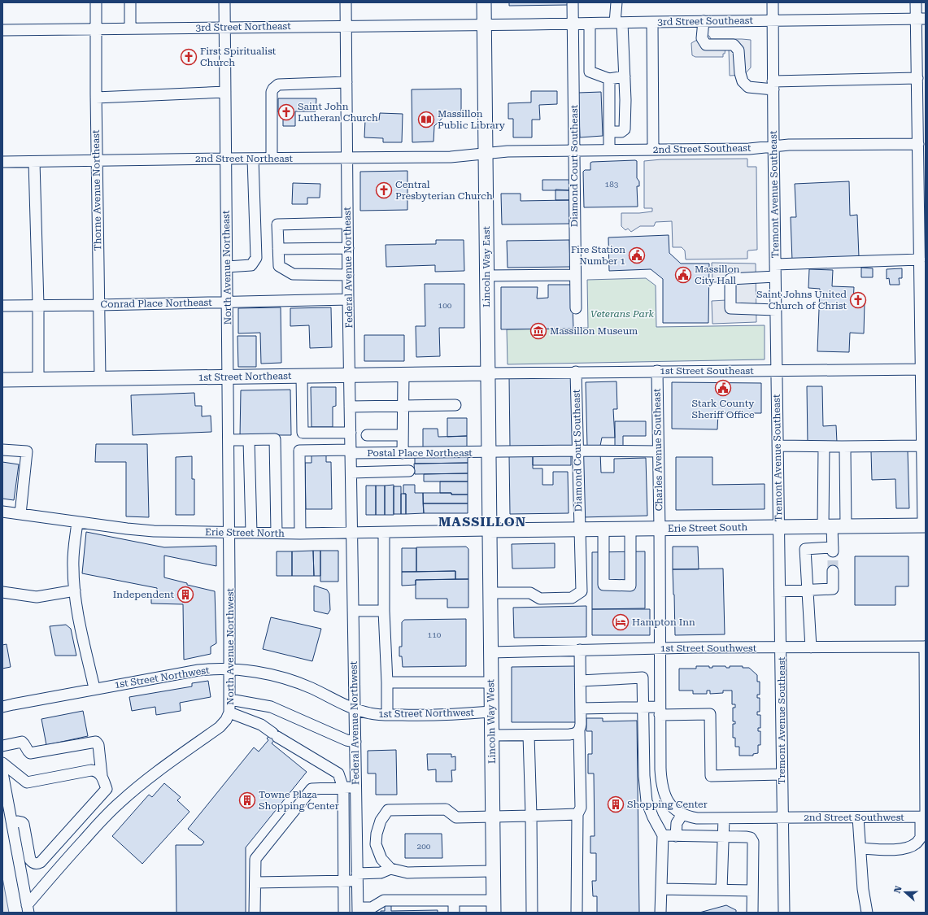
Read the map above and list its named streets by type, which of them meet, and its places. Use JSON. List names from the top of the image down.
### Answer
{
  "streets": {
    "main road": [
      "Lincoln Way East",
      "1st Street Northeast",
      "Erie Street South",
      "Lincoln Way West"
    ],
    "street": [
      "3rd Street Southeast",
      "3rd Street Northeast",
      "2nd Street Southeast",
      "2nd Street Northeast",
      "Diamond Court Southeast",
      "Thorne Avenue Northeast",
      "Tremont Avenue Southeast",
      "North Avenue Northeast",
      "Federal Avenue Northeast",
      "Conrad Place Northeast",
      "1st Street Southeast",
      "Charles Avenue Southeast",
      "Postal Place Northeast",
      "Erie Street North",
      "North Avenue Northwest",
      "1st Street Southwest",
      "1st Street Northwest",
      "Federal Avenue Northwest",
      "2nd Street Southwest"
    ]
  },
  "crossings": [
    ["3rd Street Southeast", "3rd Street Northeast"],
    ["3rd Street Southeast", "Diamond Court Southeast"],
    ["3rd Street Southeast", "Tremont Avenue Southeast"],
    ["3rd Street Southeast", "Lincoln Way East"],
    ["3rd Street Northeast", "Thorne Avenue Northeast"],
    ["3rd Street Northeast", "Lincoln Way East"],
    ["3rd Street Northeast", "North Avenue Northeast"],
    ["3rd Street Northeast", "Federal Avenue Northeast"],
    ["2nd Street Southeast", "2nd Street Northeast"],
    ["2nd Street Southeast", "Diamond Court Southeast"],
    ["2nd Street Southeast", "Tremont Avenue Southeast"],
    ["2nd Street Southeast", "Lincoln Way East"],
    ["2nd Street Northeast", "Thorne Avenue Northeast"],
    ["2nd Street Northeast", "Lincoln Way East"],
    ["2nd Street Northeast", "North Avenue Northeast"],
    ["2nd Street Northeast", "Federal Avenue Northeast"],
    ["Diamond Court Southeast", "1st Street Southeast"],
    ["Diamond Court Southeast", "Postal Place Northeast"],
    ["Diamond Court Southeast", "Erie Street South"],
    ["Diamond Court Southeast", "Lincoln Way West"],
    ["Thorne Avenue Northeast", "Conrad Place Northeast"],
    ["Thorne Avenue Northeast", "1st Street Northeast"],
    ["Tremont Avenue Southeast", "1st Street Southeast"],
    ["Tremont Avenue Southeast", "Erie Street South"],
    ["Tremont Avenue Southeast", "1st Street Southwest"],
    ["Tremont Avenue Southeast", "2nd Street Southwest"],
    ["Lincoln Way East", "1st Street Southeast"],
    ["Lincoln Way East", "1st Street Northeast"],
    ["Lincoln Way East", "Postal Place Northeast"],
    ["Lincoln Way East", "Erie Street South"],
    ["Lincoln Way East", "Erie Street North"],
    ["Lincoln Way East", "Lincoln Way West"],
    ["North Avenue Northeast", "Conrad Place Northeast"],
    ["North Avenue Northeast", "1st Street Northeast"],
    ["North Avenue Northeast", "Erie Street North"],
    ["North Avenue Northeast", "North Avenue Northwest"],
    ["Federal Avenue Northeast", "Conrad Place Northeast"],
    ["Federal Avenue Northeast", "1st Street Northeast"],
    ["Federal Avenue Northeast", "Postal Place Northeast"],
    ["Federal Avenue Northeast", "Erie Street North"],
    ["Federal Avenue Northeast", "Federal Avenue Northwest"],
    ["1st Street Southeast", "1st Street Northeast"],
    ["1st Street Southeast", "Charles Avenue Southeast"],
    ["Charles Avenue Southeast", "Postal Place Northeast"],
    ["Charles Avenue Southeast", "Erie Street South"],
    ["Charles Avenue Southeast", "1st Street Southwest"],
    ["Charles Avenue Southeast", "2nd Street Southwest"],
    ["Postal Place Northeast", "Erie Street North"],
    ["Erie Street South", "Erie Street North"],
    ["Erie Street South", "Lincoln Way West"],
    ["Erie Street North", "North Avenue Northwest"],
    ["Erie Street North", "Lincoln Way West"],
    ["Erie Street North", "Federal Avenue Northwest"],
    ["North Avenue Northwest", "1st Street Northwest"],
    ["1st Street Southwest", "Lincoln Way West"],
    ["1st Street Northwest", "Lincoln Way West"],
    ["1st Street Northwest", "Federal Avenue Northwest"]
  ],
  "districts": ["MASSILLON"],
  "parks": ["Veterans Park"],
  "places": {
    "church": [
      "First Spiritualist Church",
      "Saint John Lutheran Church",
      "Central Presbyterian Church",
      "Saint Johns United Church of Christ"
    ],
    "library": ["Massillon Public Library"],
    "public building": ["Fire Station Number 1", "Massillon City Hall", "Stark County Sheriff Office"],
    "museum": ["Massillon Museum"],
    "building": ["Independent", "Towne Plaza Shopping Center", "Shopping Center"],
    "hotel": ["Hampton Inn"]
  },
  "house_numbers": [
    "183",
    "100",
    "110",
    "200"
  ],
  "north": "left"
}
